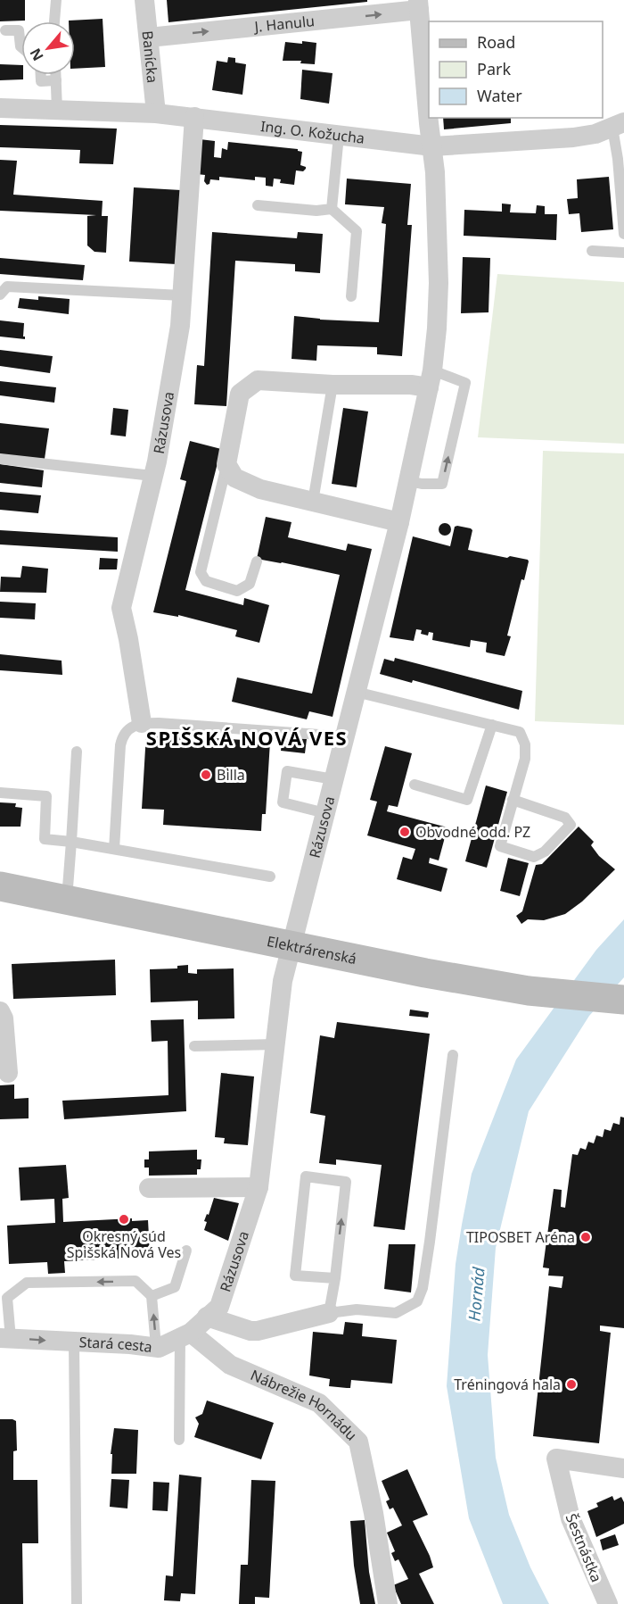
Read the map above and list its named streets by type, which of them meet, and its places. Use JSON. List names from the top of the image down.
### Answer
{
  "streets": {
    "main road": ["Elektrárenská"],
    "street": [
      "J. Hanulu",
      "Banícka",
      "Ing. O. Kožucha",
      "Rázusova",
      "Stará cesta",
      "Nábrežie Hornádu",
      "Šestnástka"
    ]
  },
  "crossings": [
    ["J. Hanulu", "Banícka"],
    ["J. Hanulu", "Ing. O. Kožucha"],
    ["J. Hanulu", "Rázusova"],
    ["Banícka", "Ing. O. Kožucha"],
    ["Ing. O. Kožucha", "Rázusova"],
    ["Rázusova", "Elektrárenská"],
    ["Rázusova", "Stará cesta"],
    ["Stará cesta", "Nábrežie Hornádu"]
  ],
  "one_way": ["J. Hanulu"],
  "districts": ["SPIŠSKÁ NOVÁ VES"],
  "water": ["Hornád"],
  "places": [
    "Billa",
    "Obvodné odd. PZ",
    "Okresný súd Spišská Nová Ves",
    "TIPOSBET Aréna",
    "Tréningová hala"
  ],
  "legend": ["Road", "Park", "Water"],
  "north": "bottom left"
}
